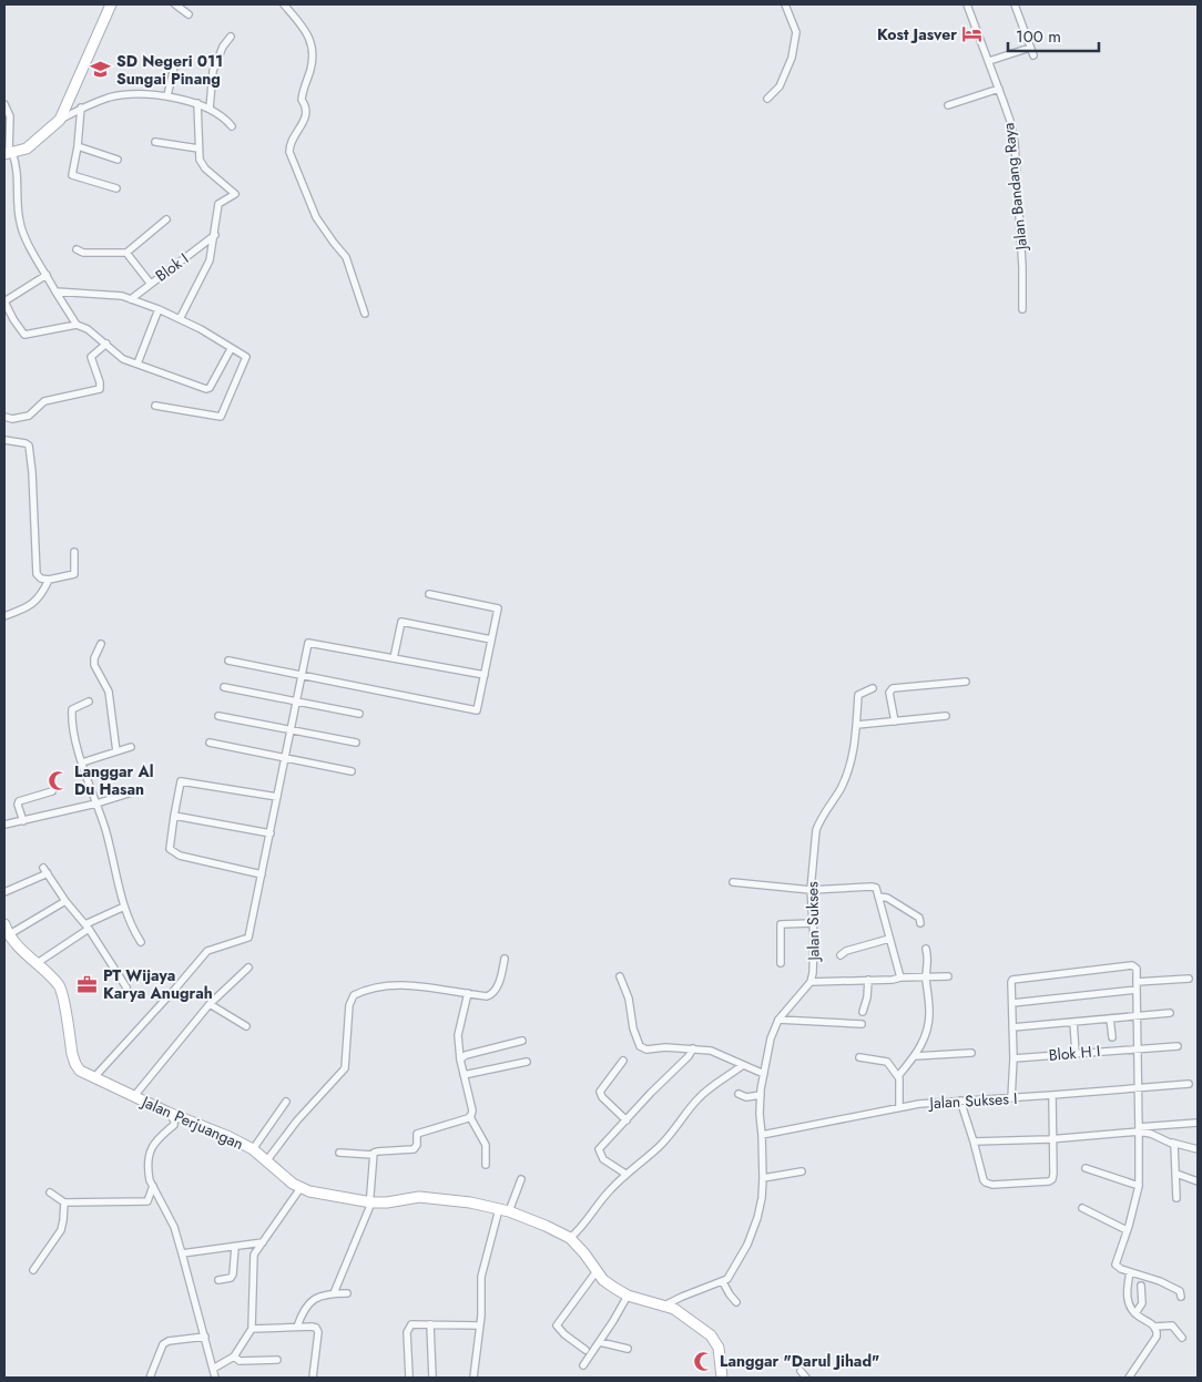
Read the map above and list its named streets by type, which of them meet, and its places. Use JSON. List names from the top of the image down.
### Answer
{
  "streets": {
    "street": [
      "Jalan Bandang Raya",
      "Blok I",
      "Jalan Sukses",
      "Blok H I",
      "Jalan Sukses I",
      "Jalan Perjuangan"
    ]
  },
  "crossings": [
    ["Jalan Sukses", "Jalan Sukses I"]
  ],
  "places": {
    "hotel": ["Kost Jasver"],
    "school or university": ["SD Negeri 011 Sungai Pinang"],
    "mosque": ["Langgar Al Du Hasan", "Langgar \"Darul Jihad\""],
    "office": ["PT Wijaya Karya Anugrah"]
  },
  "scale_bar": "100 m"
}
